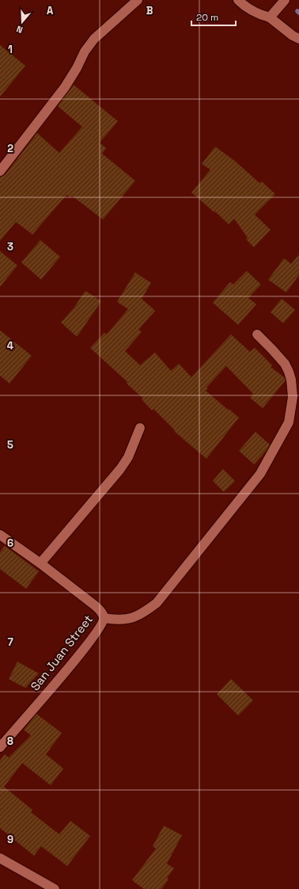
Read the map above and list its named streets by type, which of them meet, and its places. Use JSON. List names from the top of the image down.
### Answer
{
  "streets": {
    "street": ["San Juan Street"]
  },
  "scale_bar": "20 m",
  "north": "bottom",
  "grid": {
    "columns": ["A", "B"],
    "rows": [
      "1",
      "2",
      "3",
      "4",
      "5",
      "6",
      "7",
      "8",
      "9"
    ]
  }
}
